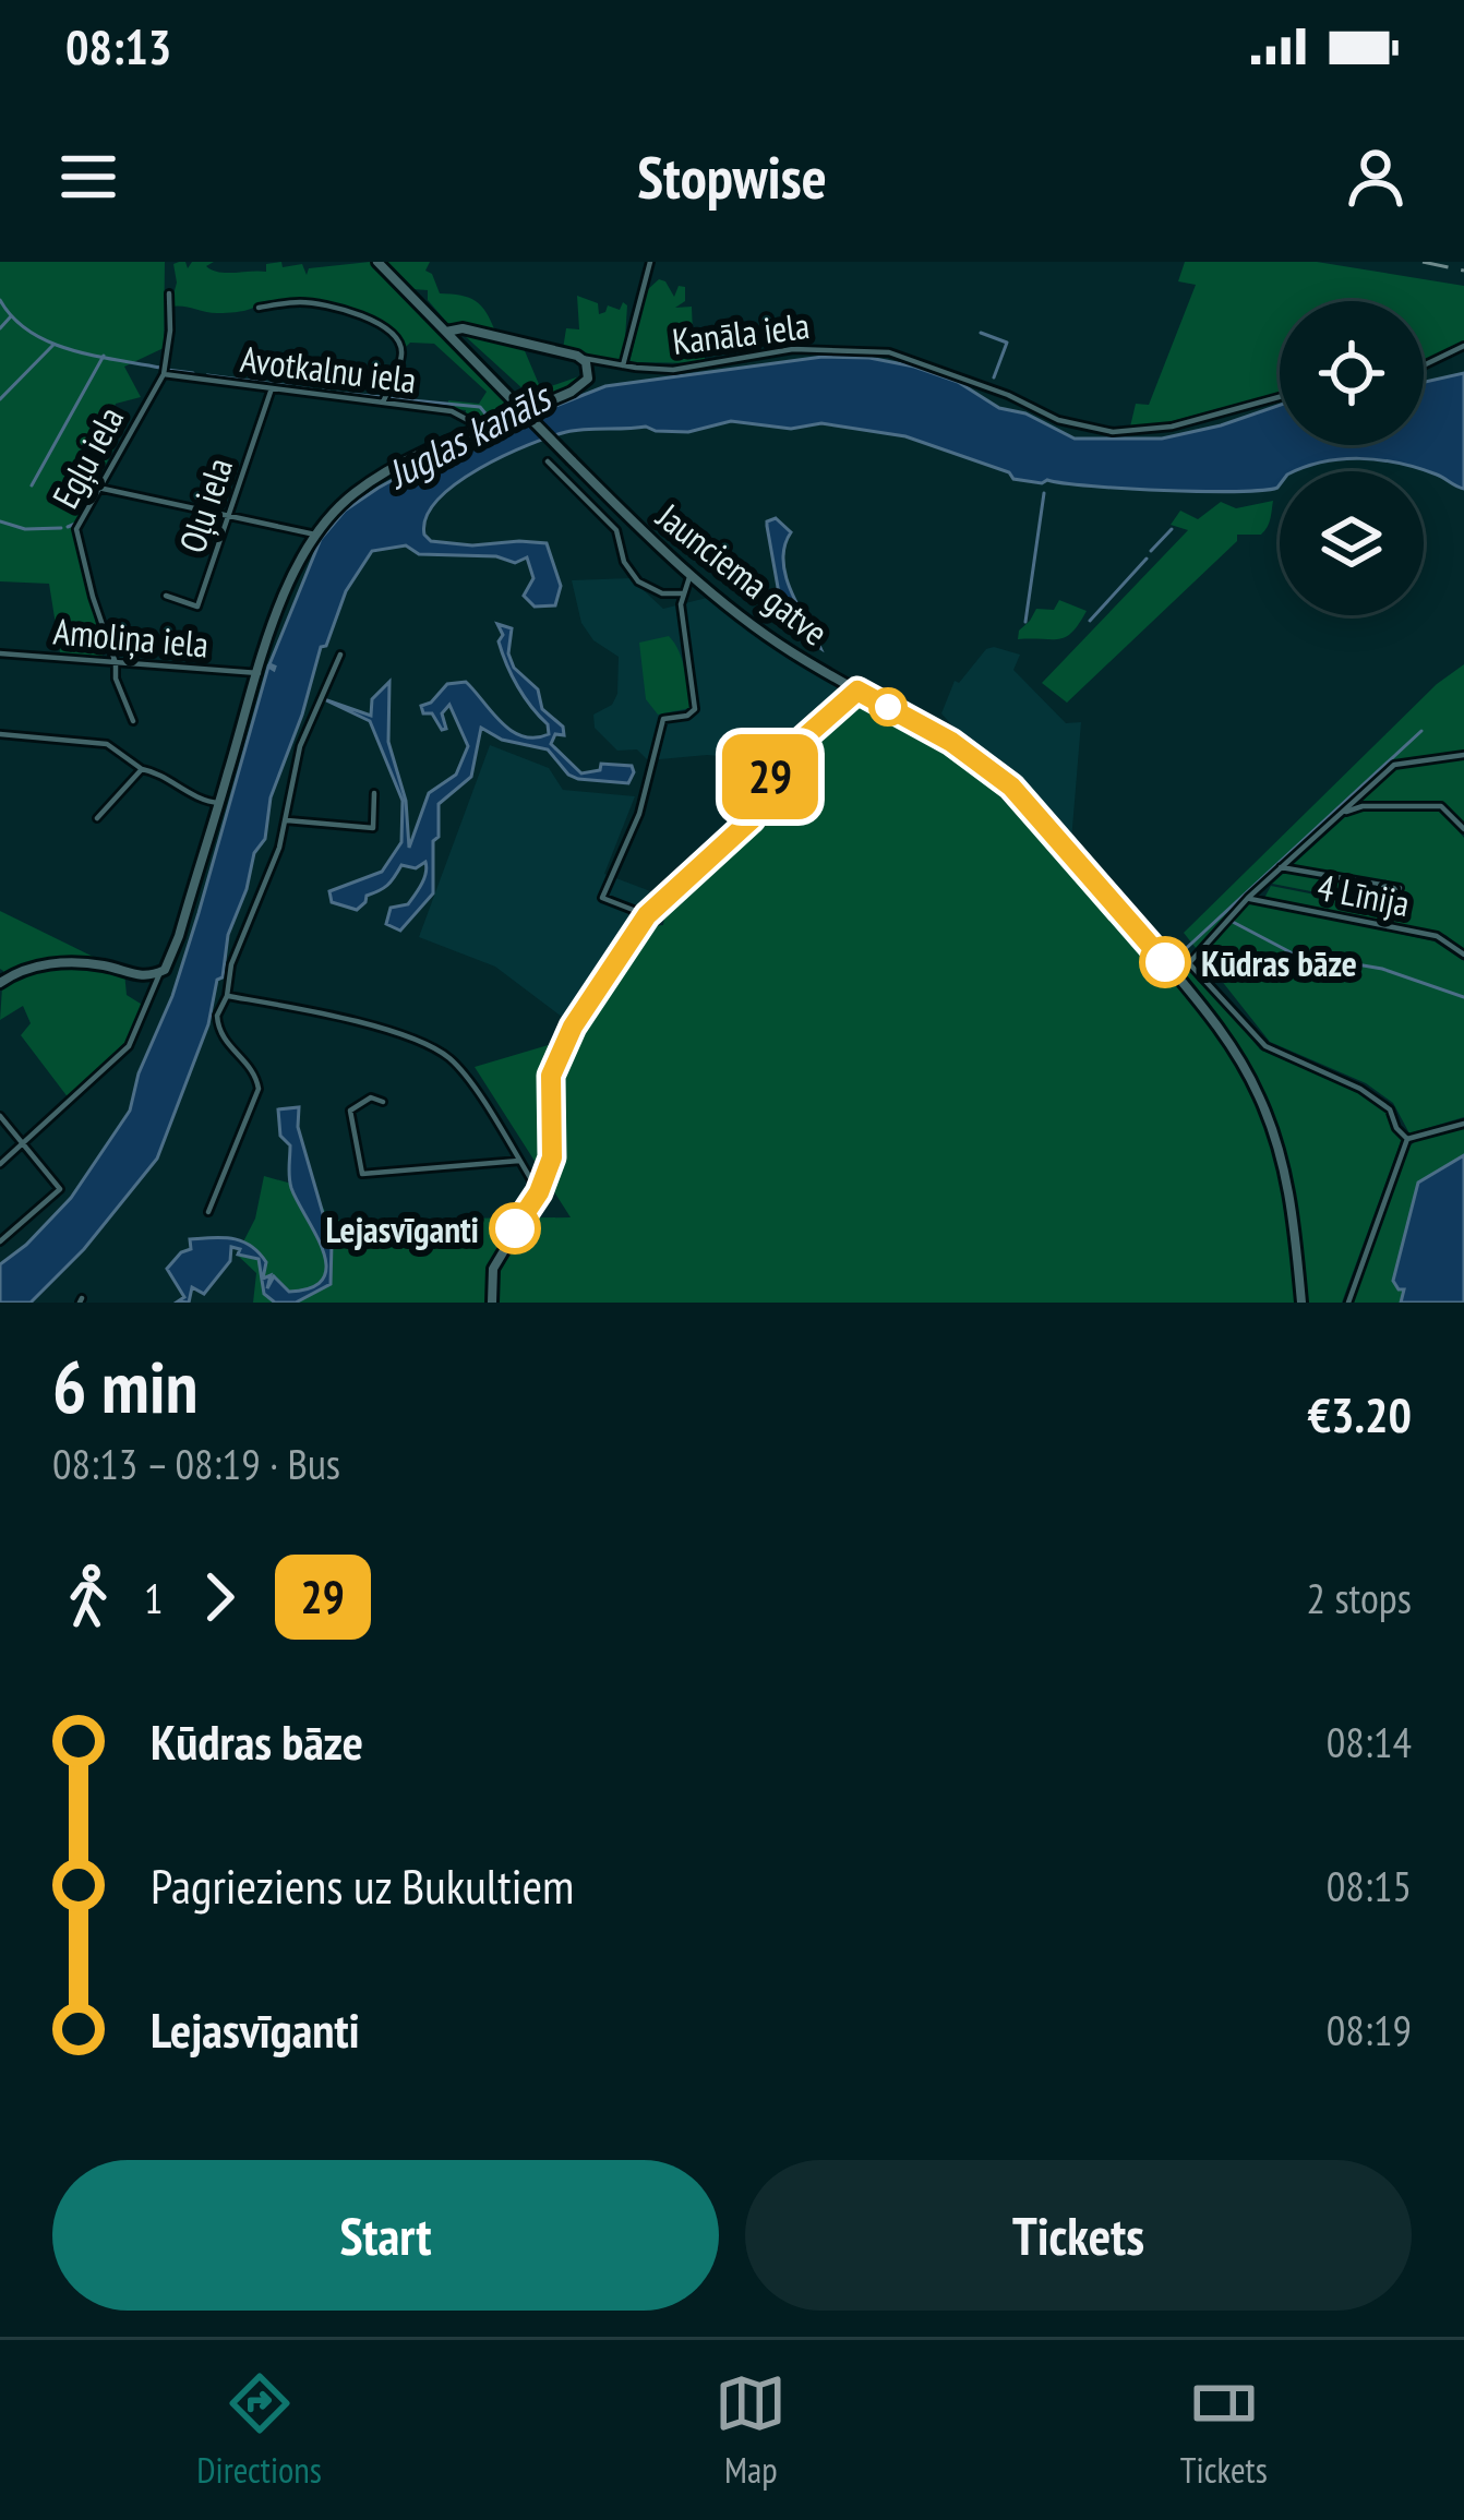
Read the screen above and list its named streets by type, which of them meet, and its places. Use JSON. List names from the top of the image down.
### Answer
{
  "streets": {
    "street": [
      "Kanāla iela",
      "Avotkalnu iela",
      "Egļu iela",
      "Oļu iela",
      "Jaunciema gatve",
      "Amoliņa iela",
      "4 Līnija"
    ]
  },
  "crossings": [
    ["Avotkalnu iela", "Egļu iela"],
    ["Avotkalnu iela", "Oļu iela"],
    ["Egļu iela", "Amoliņa iela"]
  ],
  "water": ["Juglas kanāls"],
  "places": ["Kūdras bāze", "Lejasvīganti"],
  "lines": ["bus line 29"],
  "page": {
    "status": "08:13",
    "header": "Stopwise",
    "on_map": "29",
    "heading": ["6 min", "08:13 – 08:19 · Bus", "€3.20"],
    "legs": ["1", "29", "2 stops"],
    "list": [
      {
        "name": "Kūdras bāze",
        "value": "08:14"
      },
      {
        "name": "Pagrieziens uz Bukultiem",
        "value": "08:15"
      },
      {
        "name": "Lejasvīganti",
        "value": "08:19"
      }
    ],
    "buttons": ["Start", "Tickets"],
    "tabs": ["Directions", "Map", "Tickets"]
  }
}
